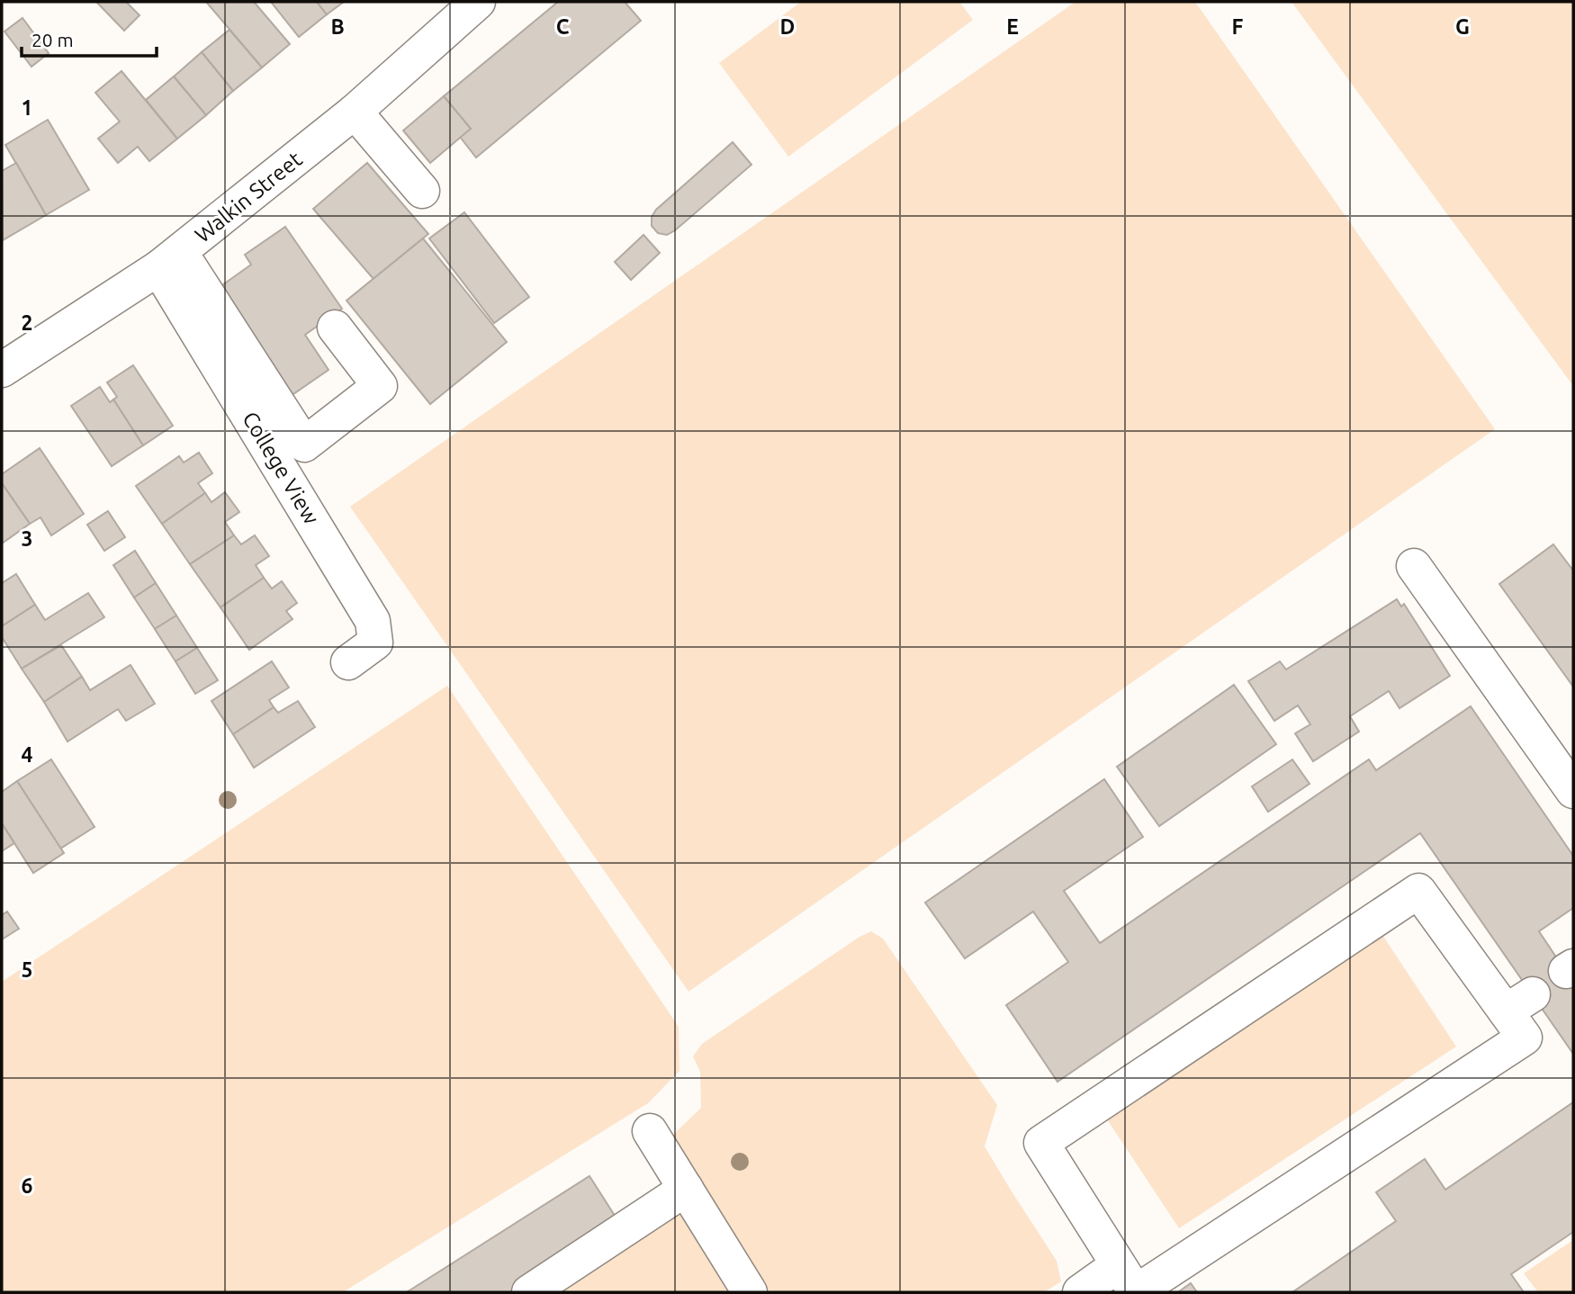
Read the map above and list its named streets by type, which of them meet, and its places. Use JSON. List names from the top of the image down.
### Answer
{
  "streets": {
    "street": ["Walkin Street", "College View"]
  },
  "crossings": [
    ["Walkin Street", "College View"]
  ],
  "scale_bar": "20 m",
  "grid": {
    "columns": [
      "B",
      "C",
      "D",
      "E",
      "F",
      "G"
    ],
    "rows": [
      "1",
      "2",
      "3",
      "4",
      "5",
      "6"
    ]
  }
}
